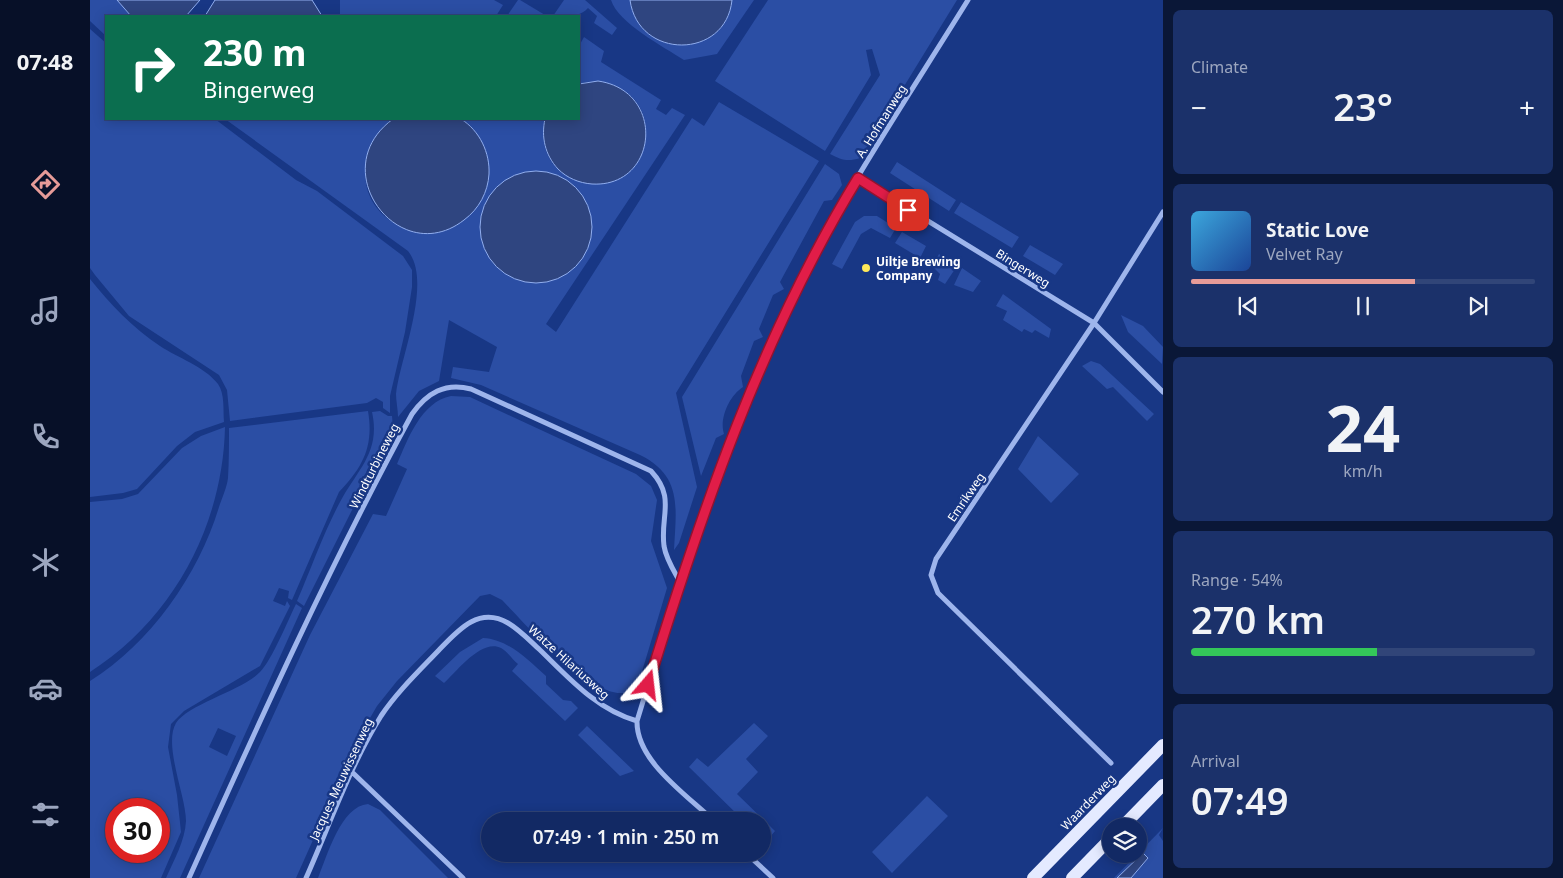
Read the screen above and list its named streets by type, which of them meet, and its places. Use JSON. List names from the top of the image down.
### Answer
{
  "streets": {
    "main road": ["Waarderweg"],
    "street": [
      "A. Hofmanweg",
      "Bingerweg",
      "Windturbineweg",
      "Emrikweg",
      "Watze Hilariusweg",
      "Jacques Meuwissenweg"
    ]
  },
  "crossings": [
    ["A. Hofmanweg", "Bingerweg"],
    ["A. Hofmanweg", "Windturbineweg"],
    ["A. Hofmanweg", "Watze Hilariusweg"],
    ["Bingerweg", "Emrikweg"],
    ["Watze Hilariusweg", "Jacques Meuwissenweg"]
  ],
  "places": ["Uiltje Brewing Company"],
  "page": {
    "tabs": "07:48",
    "tile": [
      "Climate",
      ["24", "km/h"],
      ["Range · 54%", "270 km"],
      ["Arrival", "07:49"]
    ],
    "turn": ["230 m", "Bingerweg"],
    "heat": ["−", "23°", "+"],
    "song": ["Static Love", "Velvet Ray"],
    "limit": "30",
    "trip": "07:49 · 1 min · 250 m"
  }
}
